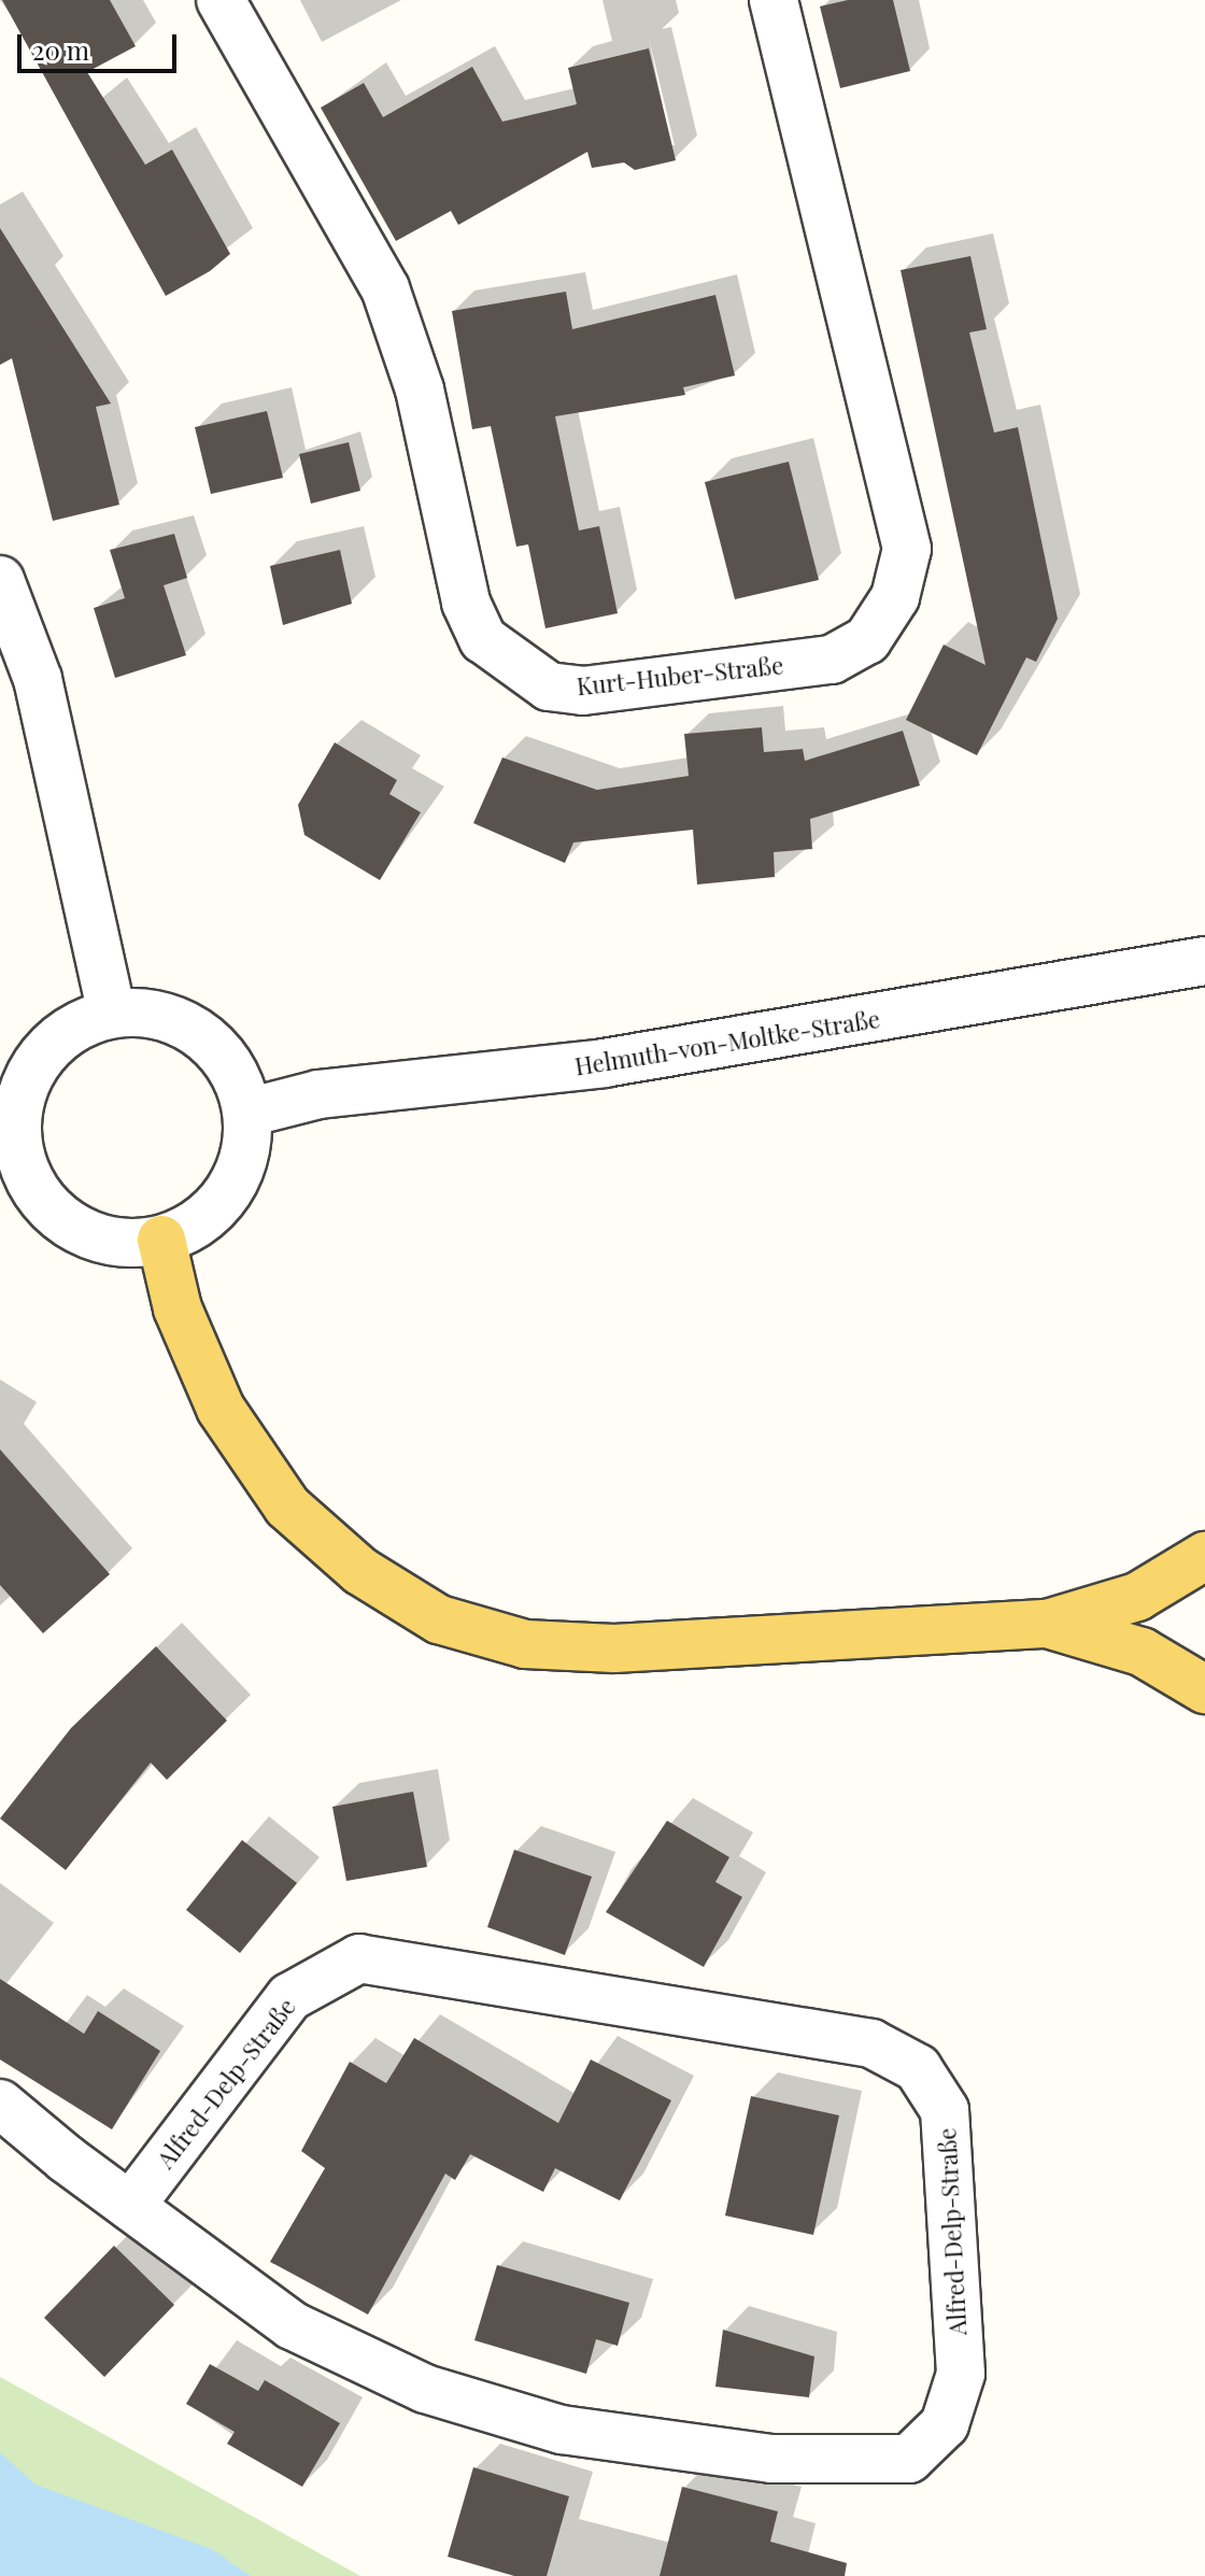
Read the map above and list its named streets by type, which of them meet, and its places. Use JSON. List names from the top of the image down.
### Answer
{
  "streets": {
    "street": ["Kurt-Huber-Straße", "Helmuth-von-Moltke-Straße", "Alfred-Delp-Straße"]
  },
  "scale_bar": "20 m"
}
